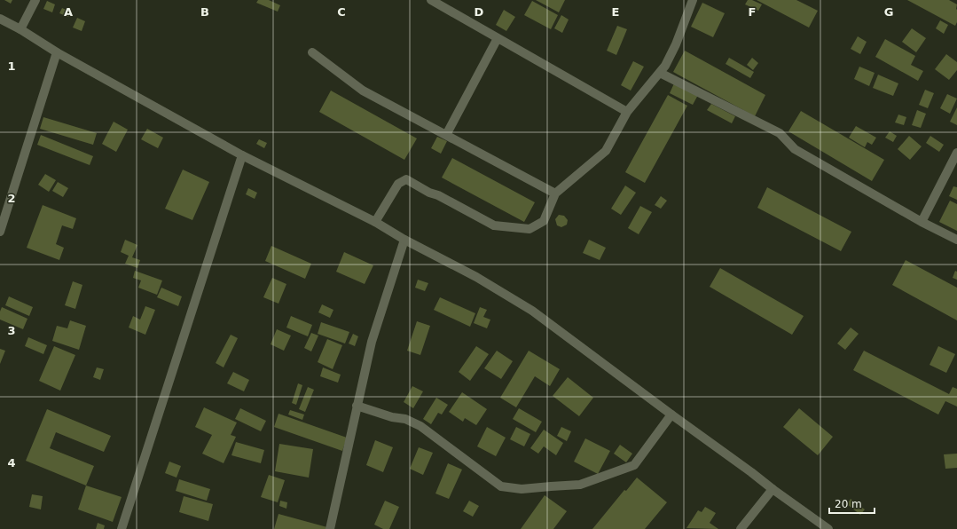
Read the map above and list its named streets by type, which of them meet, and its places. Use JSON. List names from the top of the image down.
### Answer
{
  "scale_bar": "20 m",
  "grid": {
    "columns": [
      "A",
      "B",
      "C",
      "D",
      "E",
      "F",
      "G"
    ],
    "rows": [
      "1",
      "2",
      "3",
      "4"
    ]
  }
}
